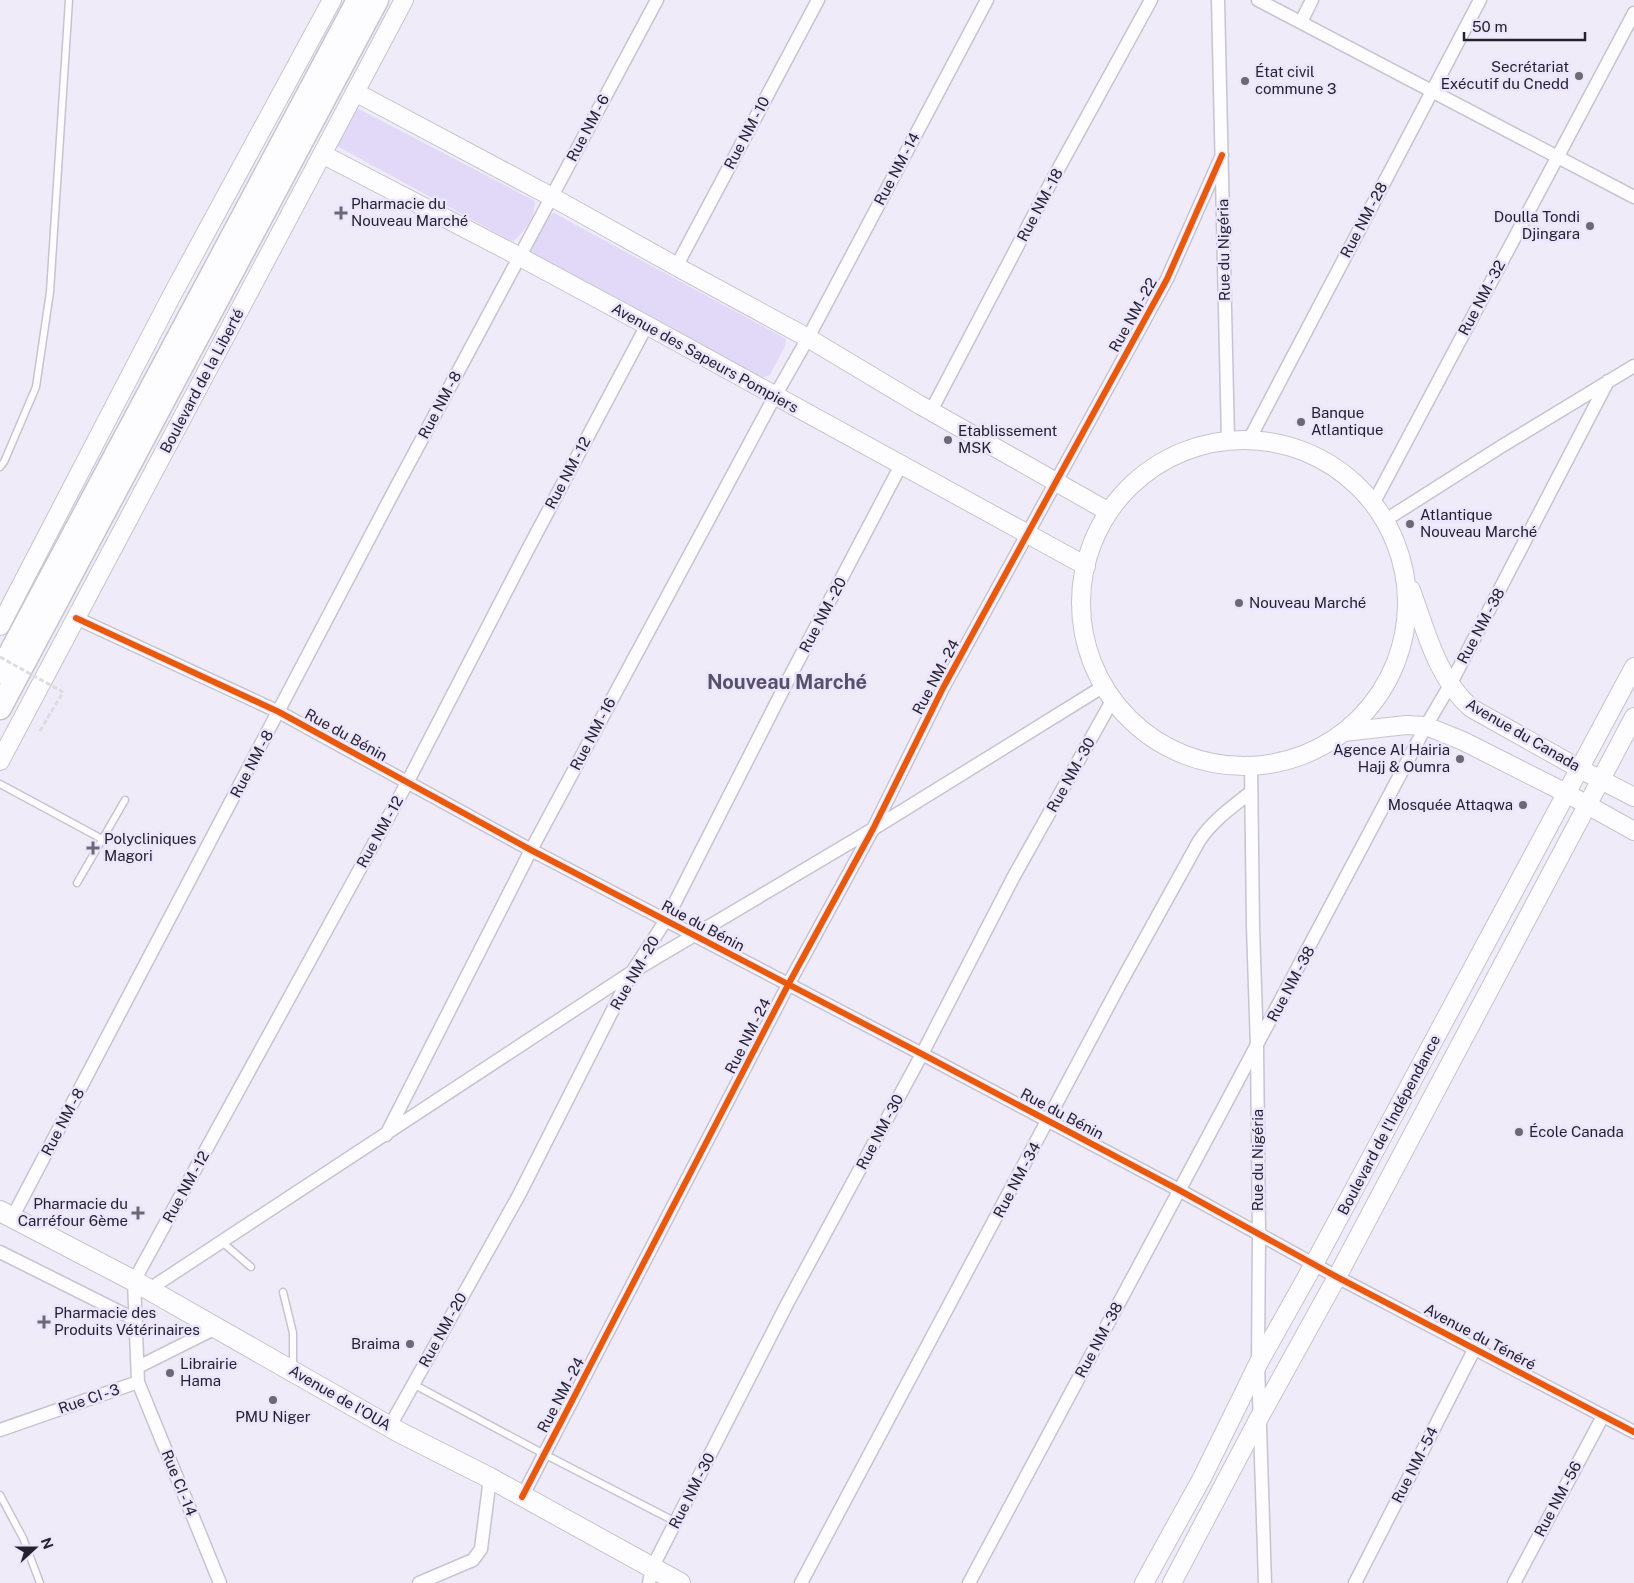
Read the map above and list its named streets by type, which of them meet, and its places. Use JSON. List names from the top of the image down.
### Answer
{
  "streets": {
    "highway": ["Boulevard de la Liberté"],
    "main road": [
      "Avenue des Sapeurs Pompiers",
      "Avenue du Canada",
      "Boulevard de l'Indépendance",
      "Avenue de l'OUA"
    ],
    "street": [
      "Rue NM - 6",
      "Rue NM - 10",
      "Rue NM - 14",
      "Rue NM - 18",
      "Rue NM - 28",
      "Rue du Nigéria",
      "Rue NM - 32",
      "Rue NM - 22",
      "Rue NM - 8",
      "Rue NM - 12",
      "Rue NM - 20",
      "Rue NM - 38",
      "Rue NM - 24",
      "Rue NM - 16",
      "Rue du Bénin",
      "Rue NM - 30",
      "Rue NM - 34",
      "Avenue du Ténéré",
      "Rue CI - 3",
      "Rue NM - 54",
      "Rue CI - 14",
      "Rue NM - 56"
    ]
  },
  "crossings": [
    ["Rue NM - 6", "Avenue des Sapeurs Pompiers"],
    ["Rue NM - 6", "Rue NM - 8"],
    ["Rue NM - 14", "Rue NM - 16"],
    ["Rue du Nigéria", "Rue NM - 22"],
    ["Rue du Nigéria", "Rue NM - 38"],
    ["Rue du Nigéria", "Rue du Bénin"],
    ["Rue du Nigéria", "Boulevard de l'Indépendance"],
    ["Rue du Nigéria", "Rue NM - 34"],
    ["Rue NM - 22", "Rue NM - 24"],
    ["Avenue des Sapeurs Pompiers", "Boulevard de la Liberté"],
    ["Avenue des Sapeurs Pompiers", "Rue NM - 8"],
    ["Avenue des Sapeurs Pompiers", "Rue NM - 12"],
    ["Avenue des Sapeurs Pompiers", "Rue NM - 20"],
    ["Avenue des Sapeurs Pompiers", "Rue NM - 24"],
    ["Avenue des Sapeurs Pompiers", "Rue NM - 16"],
    ["Boulevard de la Liberté", "Rue du Bénin"],
    ["Rue NM - 8", "Rue du Bénin"],
    ["Rue NM - 8", "Avenue de l'OUA"],
    ["Rue NM - 12", "Rue du Bénin"],
    ["Rue NM - 12", "Avenue de l'OUA"],
    ["Rue NM - 12", "Rue CI - 3"],
    ["Rue NM - 20", "Rue du Bénin"],
    ["Rue NM - 20", "Avenue de l'OUA"],
    ["Rue NM - 38", "Rue du Bénin"],
    ["Rue NM - 38", "Avenue du Canada"],
    ["Rue NM - 24", "Rue du Bénin"],
    ["Rue NM - 24", "Avenue de l'OUA"],
    ["Rue NM - 16", "Rue du Bénin"],
    ["Rue du Bénin", "Rue NM - 30"],
    ["Rue du Bénin", "Boulevard de l'Indépendance"],
    ["Rue du Bénin", "Rue NM - 34"],
    ["Rue du Bénin", "Avenue du Ténéré"],
    ["Avenue du Canada", "Boulevard de l'Indépendance"],
    ["Rue NM - 30", "Avenue de l'OUA"],
    ["Boulevard de l'Indépendance", "Avenue du Ténéré"],
    ["Avenue du Ténéré", "Rue NM - 54"],
    ["Avenue du Ténéré", "Rue NM - 56"],
    ["Avenue de l'OUA", "Rue CI - 3"],
    ["Rue CI - 3", "Rue CI - 14"]
  ],
  "districts": ["Nouveau Marché"],
  "places": {
    "other": [
      "Secrétariat Exécutif du Cnedd",
      "État civil commune 3",
      "Doulla Tondi Djingara",
      "Banque Atlantique",
      "Etablissement MSK",
      "Atlantique Nouveau Marché",
      "Nouveau Marché",
      "Agence Al Hairia Hajj & Oumra",
      "Mosquée Attaqwa",
      "École Canada",
      "Braima",
      "Librairie Hama",
      "PMU Niger"
    ],
    "health": [
      "Pharmacie du Nouveau Marché",
      "Polycliniques Magori",
      "Pharmacie du Carréfour 6ème",
      "Pharmacie des Produits Vétérinaires"
    ]
  },
  "scale_bar": "50 m",
  "north": "right"
}
